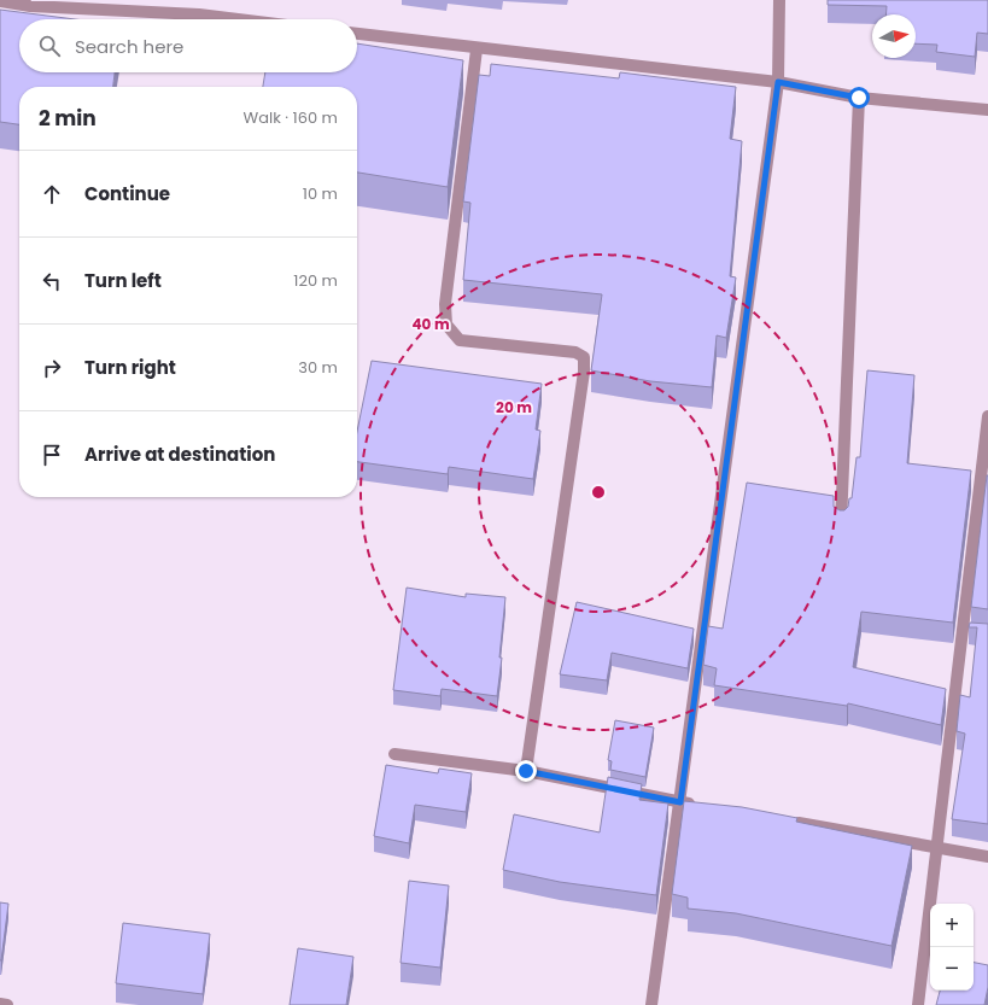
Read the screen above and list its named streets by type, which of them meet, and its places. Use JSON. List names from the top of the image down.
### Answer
{
  "north": "right",
  "page": {
    "search": "Search here",
    "heading": ["2 min", "Walk · 160 m"],
    "list": [
      ["Continue", "10 m"],
      ["Turn left", "120 m"],
      ["Turn right", "30 m"],
      "Arrive at destination"
    ],
    "map_buttons": ["+", "−"]
  },
  "rings": ["40 m", "20 m"]
}
